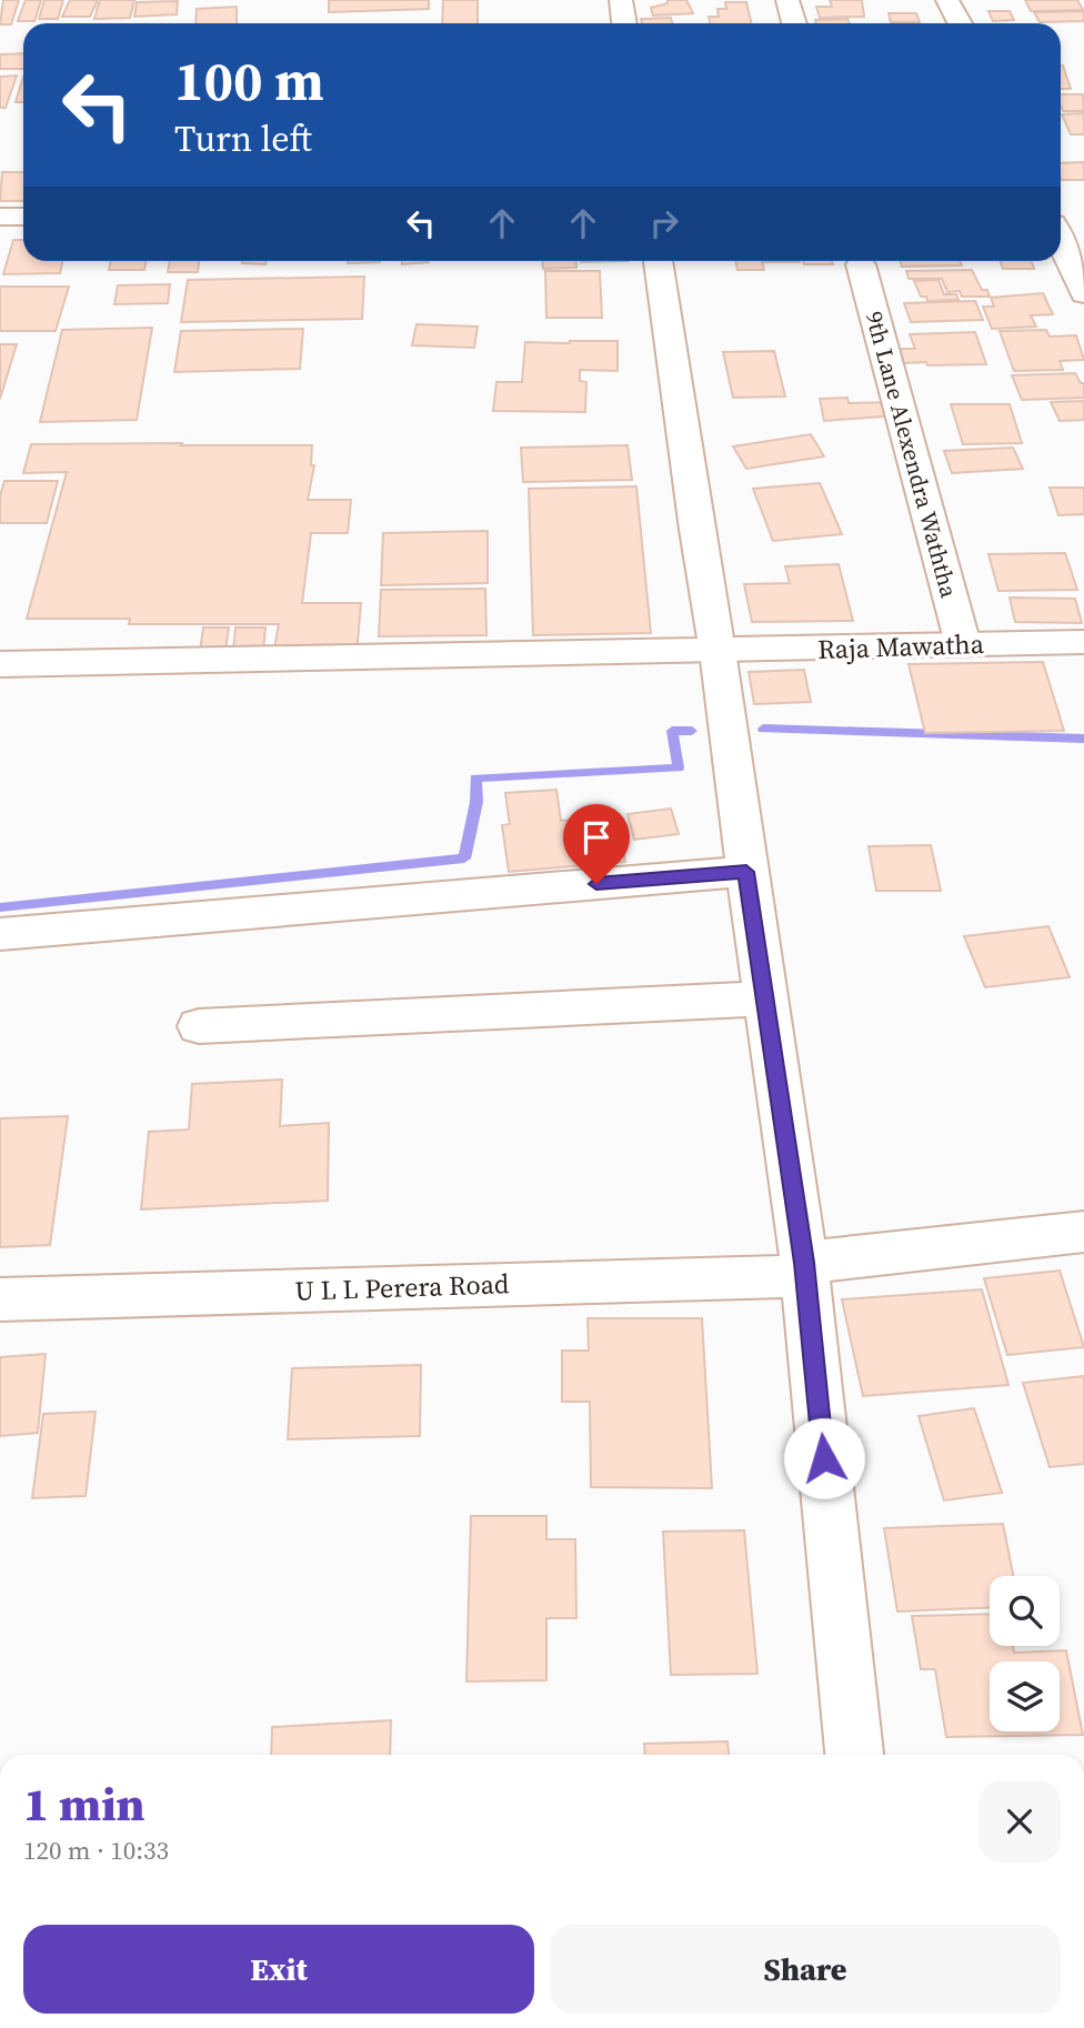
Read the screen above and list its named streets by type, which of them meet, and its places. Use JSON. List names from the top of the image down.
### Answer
{
  "streets": {
    "street": ["9th Lane Alexendra Waththa", "Raja Mawatha", "U L L Perera Road"]
  },
  "crossings": [
    ["9th Lane Alexendra Waththa", "Raja Mawatha"]
  ],
  "page": {
    "turn": ["100 m", "Turn left"],
    "heading": ["1 min", "120 m · 10:33"],
    "buttons": ["Exit", "Share"]
  }
}
